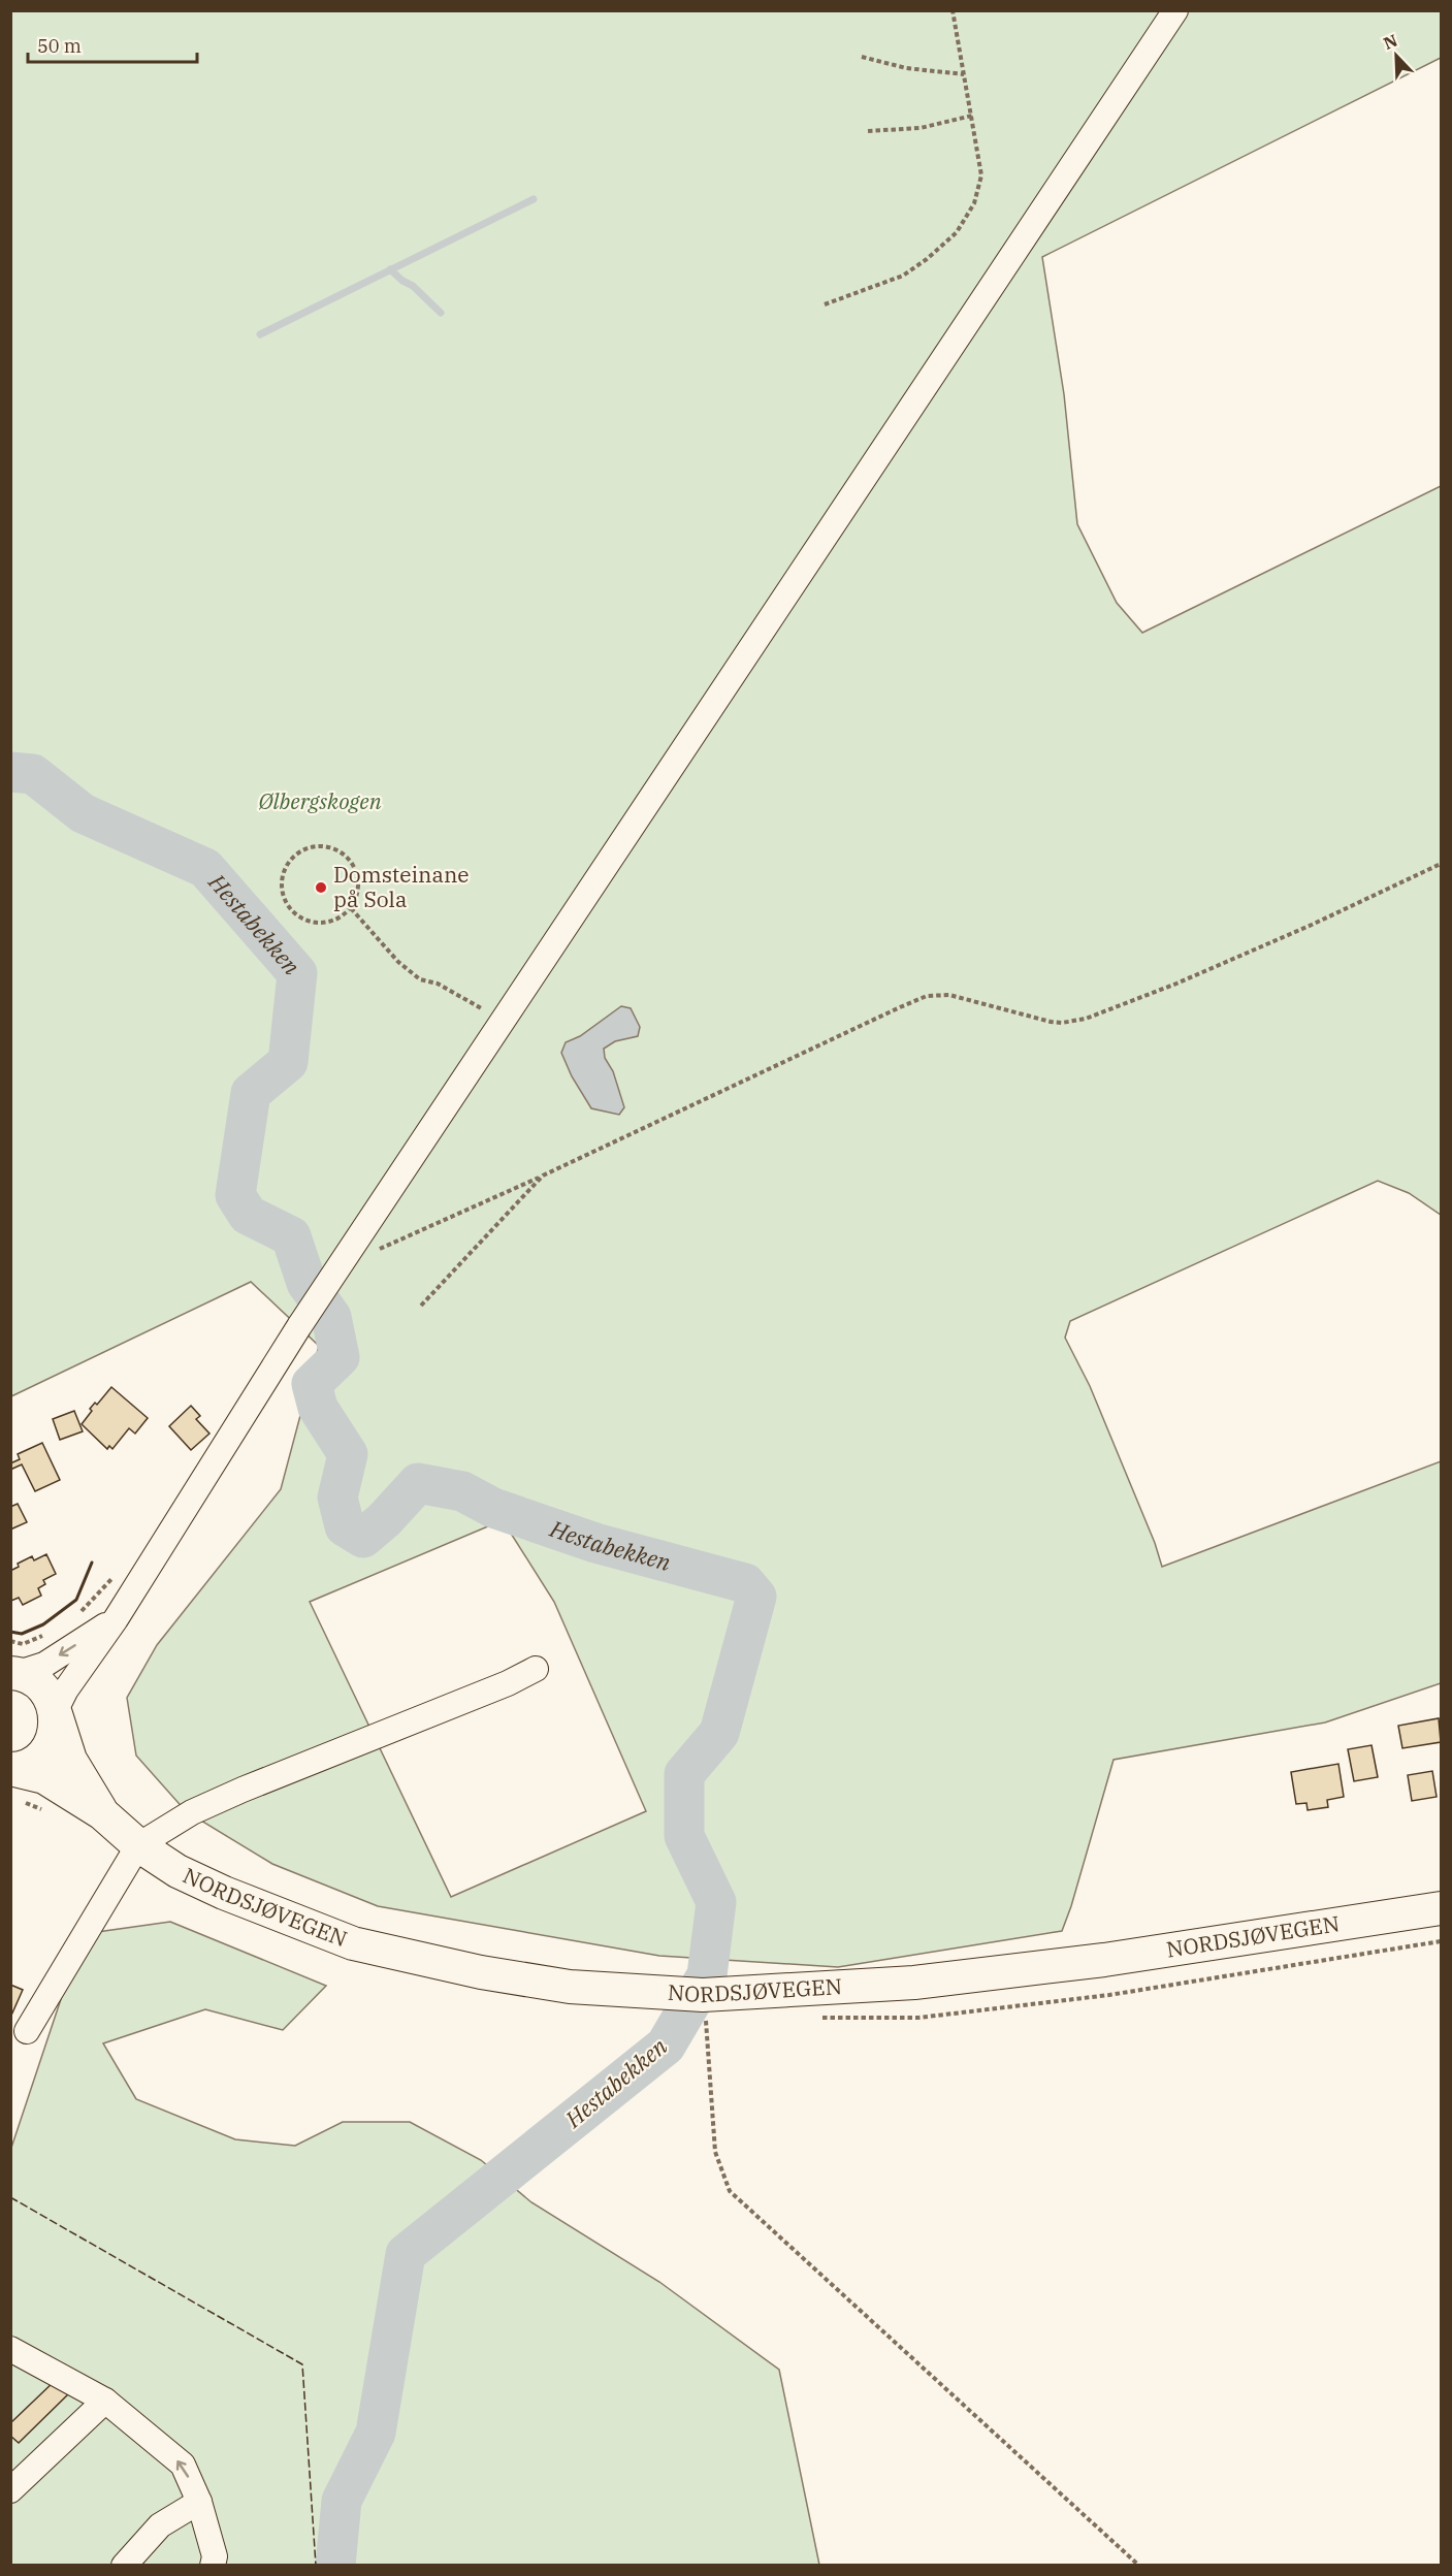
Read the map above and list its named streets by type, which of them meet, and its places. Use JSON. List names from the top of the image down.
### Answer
{
  "streets": {
    "main road": ["NORDSJØVEGEN"]
  },
  "water": ["Hestabekken"],
  "parks": ["Ølbergskogen"],
  "places": ["Domsteinane på Sola"],
  "scale_bar": "50 m",
  "north": "top left"
}
